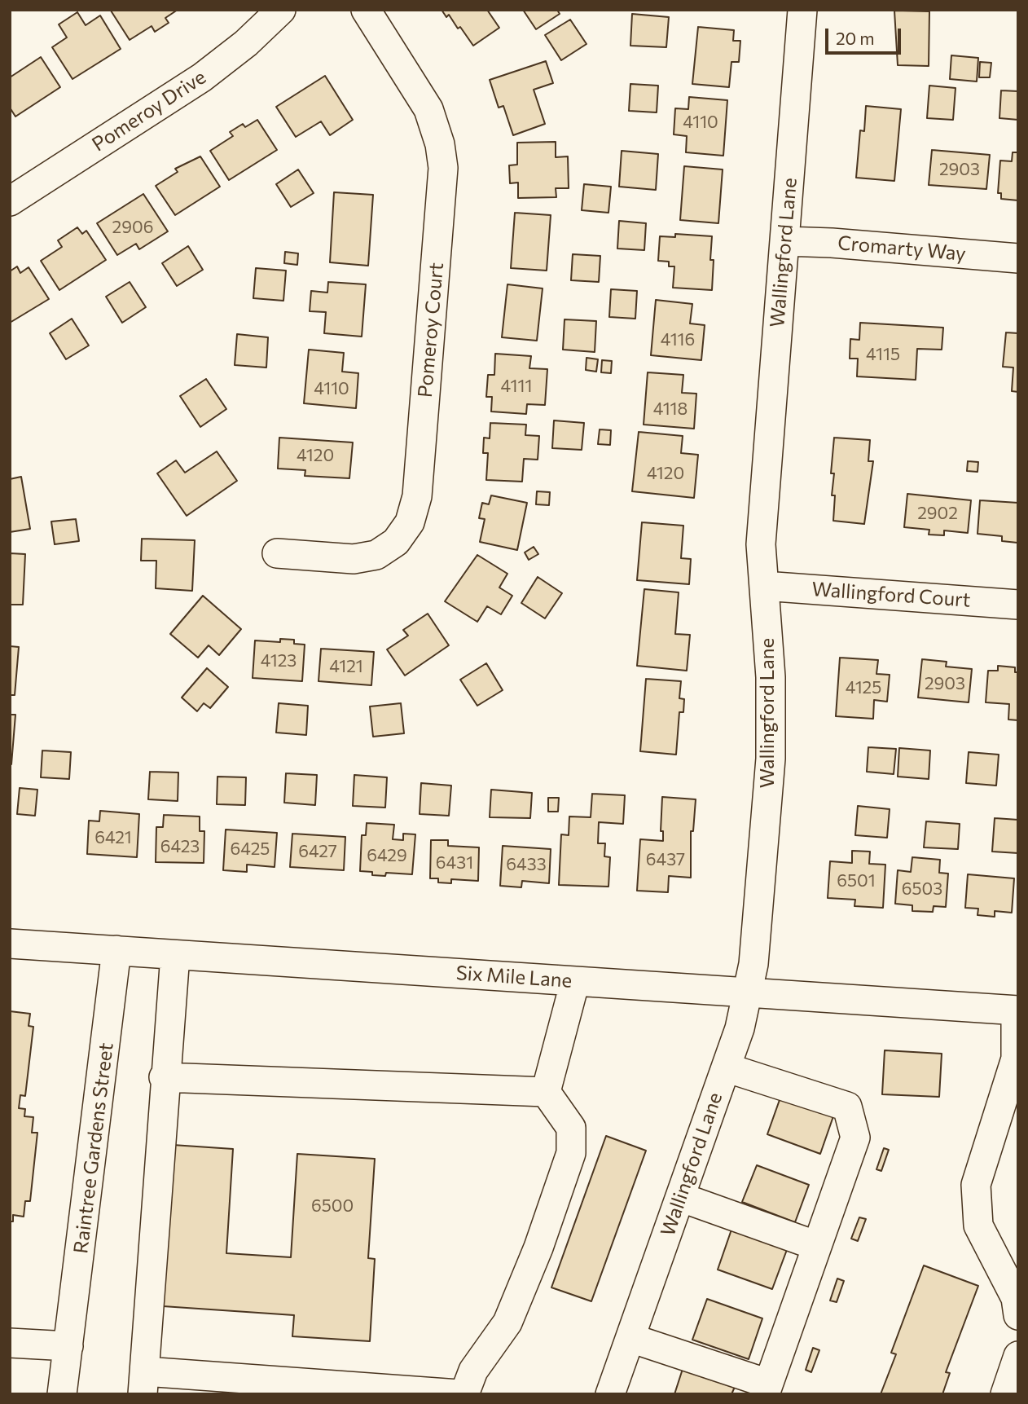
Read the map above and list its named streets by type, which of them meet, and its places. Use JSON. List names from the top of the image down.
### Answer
{
  "streets": {
    "street": [
      "Pomeroy Drive",
      "Cromarty Way",
      "Wallingford Lane",
      "Pomeroy Court",
      "Wallingford Court",
      "Six Mile Lane",
      "Raintree Gardens Street"
    ]
  },
  "crossings": [
    ["Cromarty Way", "Wallingford Lane"],
    ["Wallingford Lane", "Wallingford Court"],
    ["Wallingford Lane", "Six Mile Lane"],
    ["Six Mile Lane", "Raintree Gardens Street"]
  ],
  "house_numbers": [
    "4110",
    "2903",
    "2906",
    "4116",
    "4115",
    "4111",
    "4110",
    "4118",
    "4120",
    "4120",
    "2902",
    "4123",
    "4121",
    "2903",
    "4125",
    "6421",
    "6423",
    "6425",
    "6427",
    "6429",
    "6437",
    "6431",
    "6433",
    "6501",
    "6503",
    "6500"
  ],
  "scale_bar": "20 m"
}
